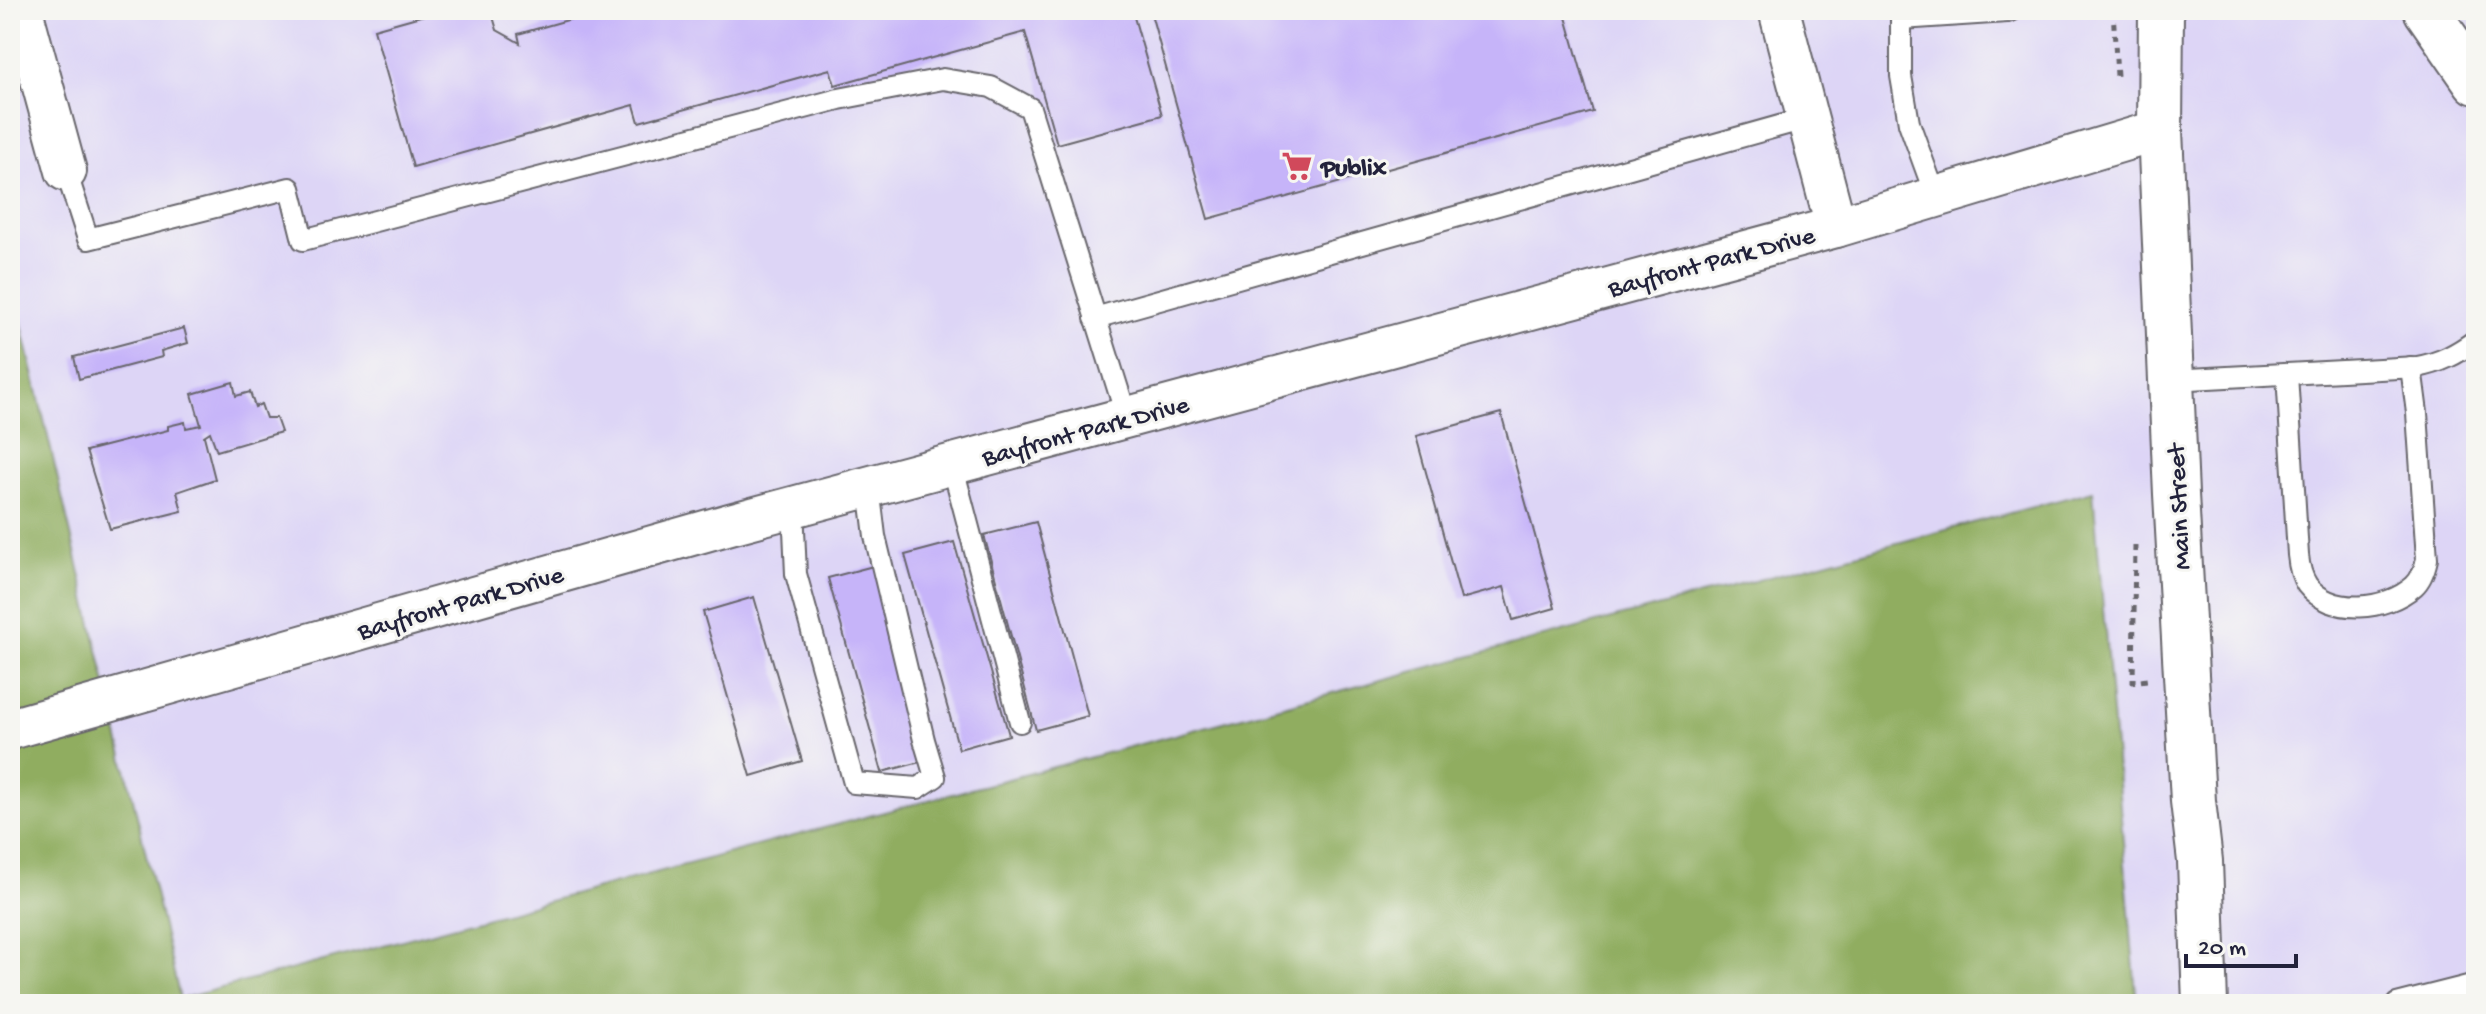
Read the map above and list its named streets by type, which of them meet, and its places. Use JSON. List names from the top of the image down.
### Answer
{
  "streets": {
    "main road": ["Main Street"],
    "street": ["Bayfront Park Drive"]
  },
  "crossings": [
    ["Bayfront Park Drive", "Main Street"]
  ],
  "places": {
    "supermarket": ["Publix"]
  },
  "scale_bar": "20 m"
}
